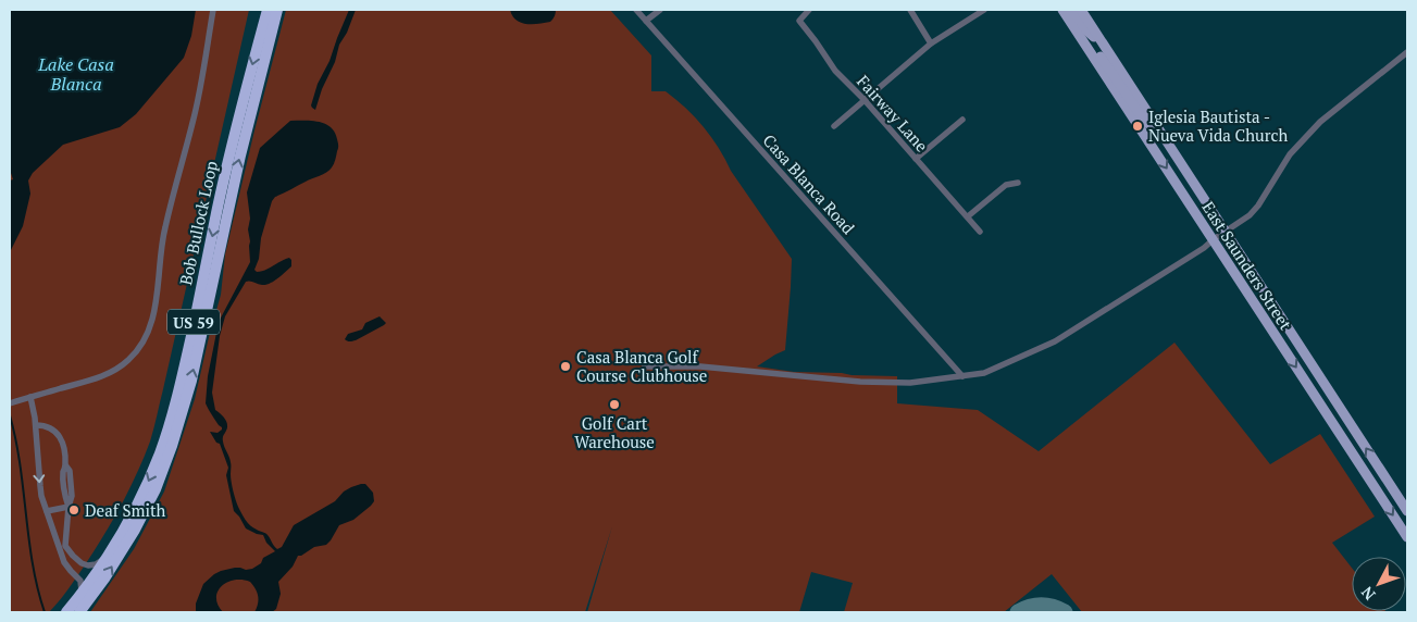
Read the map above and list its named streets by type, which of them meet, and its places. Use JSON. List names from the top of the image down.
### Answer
{
  "streets": {
    "highway": ["Bob Bullock Loop", "US 59"],
    "main road": ["East Saunders Street"],
    "street": ["Fairway Lane", "Casa Blanca Road"]
  },
  "water": ["Lake Casa Blanca"],
  "places": [
    "Iglesia Bautista - Nueva Vida Church",
    "Casa Blanca Golf Course Clubhouse",
    "Golf Cart Warehouse",
    "Deaf Smith"
  ],
  "north": "bottom left"
}
